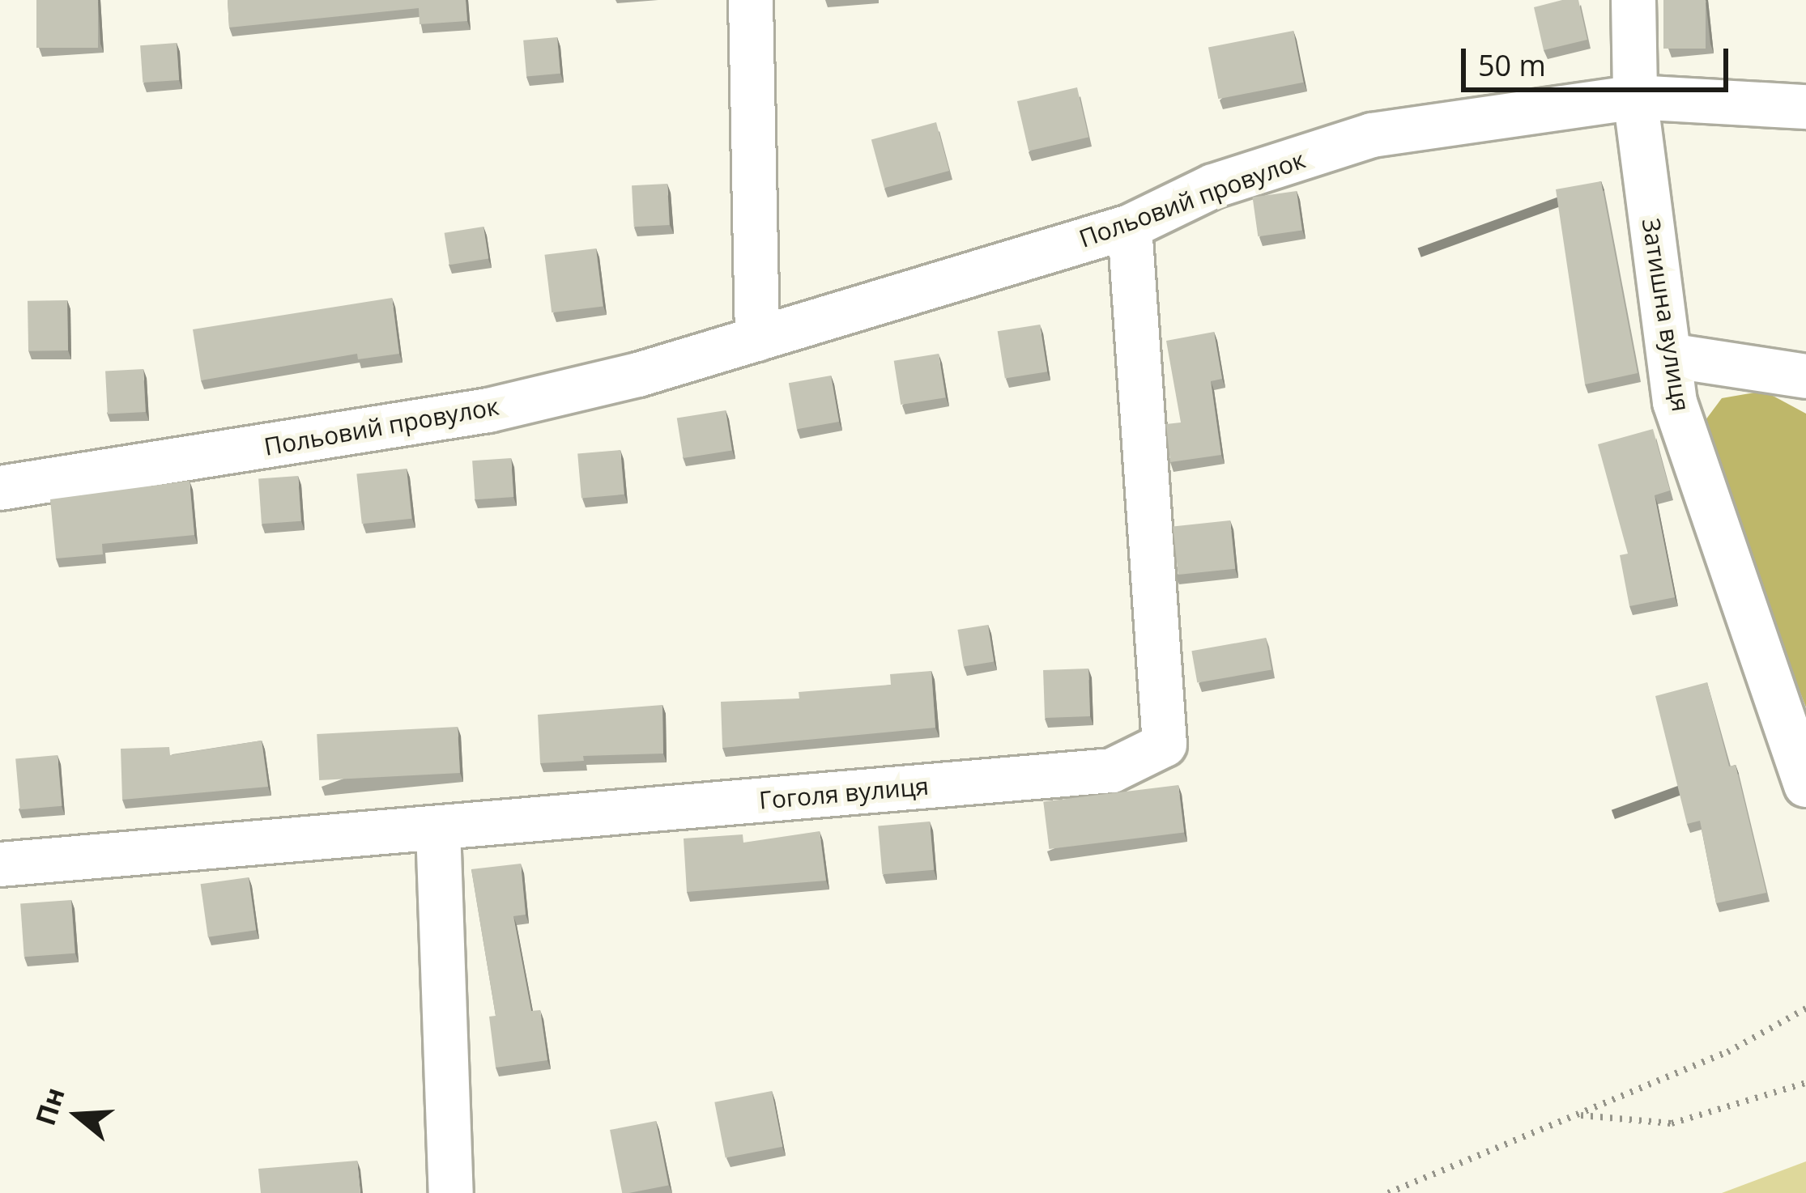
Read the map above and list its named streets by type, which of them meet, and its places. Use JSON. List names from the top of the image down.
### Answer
{
  "streets": {
    "street": ["Польовий провулок", "Затишна вулиця", "Гоголя вулиця"]
  },
  "crossings": [
    ["Польовий провулок", "Затишна вулиця"],
    ["Польовий провулок", "Гоголя вулиця"]
  ],
  "scale_bar": "50 m",
  "north": "left"
}
